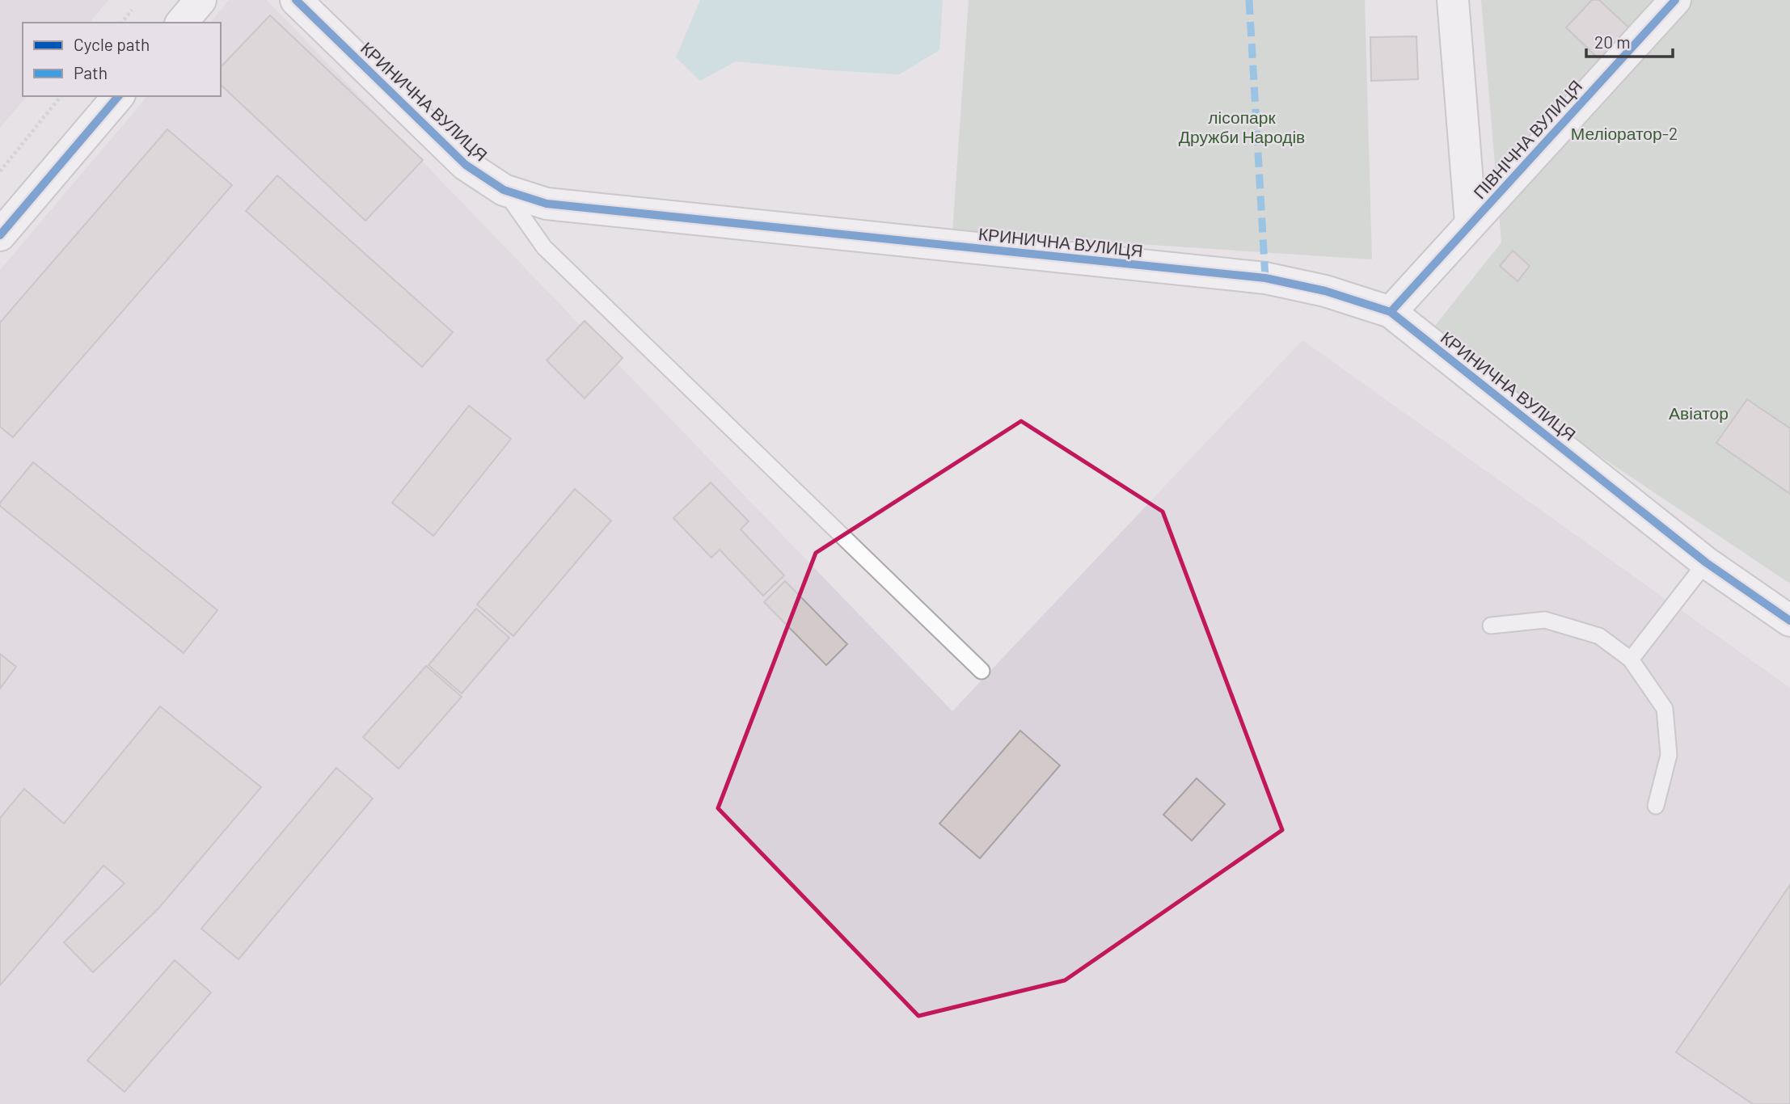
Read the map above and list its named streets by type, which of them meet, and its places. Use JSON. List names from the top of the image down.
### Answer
{
  "streets": {
    "street": ["КРИНИЧНА ВУЛИЦЯ", "ПІВНІЧНА ВУЛИЦЯ"]
  },
  "crossings": [
    ["КРИНИЧНА ВУЛИЦЯ", "ПІВНІЧНА ВУЛИЦЯ"]
  ],
  "parks": ["лісопарк Дружби Народів", "Меліоратор-2", "Авіатор"],
  "legend": ["Cycle path", "Path"],
  "scale_bar": "20 m"
}
